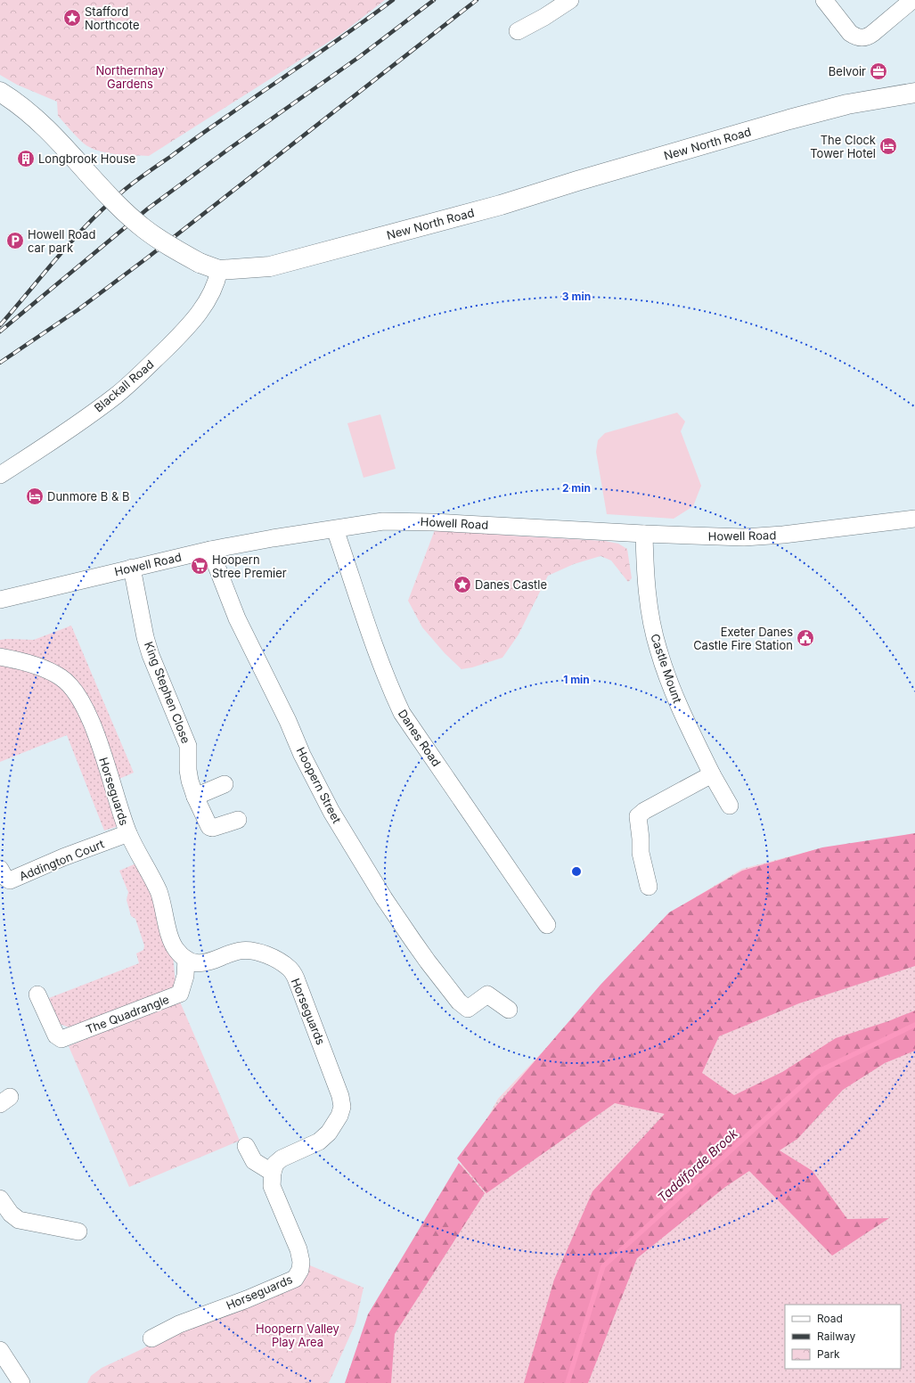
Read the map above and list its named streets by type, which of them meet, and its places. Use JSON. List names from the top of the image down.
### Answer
{
  "streets": {
    "main road": ["New North Road"],
    "street": [
      "Blackall Road",
      "Howell Road",
      "Castle Mount",
      "King Stephen Close",
      "Danes Road",
      "Hoopern Street",
      "Horseguards",
      "Addington Court",
      "The Quadrangle"
    ]
  },
  "crossings": [
    ["New North Road", "Blackall Road"],
    ["Howell Road", "Castle Mount"],
    ["Howell Road", "King Stephen Close"],
    ["Howell Road", "Danes Road"],
    ["Howell Road", "Hoopern Street"],
    ["Horseguards", "Addington Court"],
    ["Horseguards", "The Quadrangle"]
  ],
  "water": ["Taddiforde Brook"],
  "parks": ["Northernhay Gardens", "Hoopern Valley Play Area"],
  "places": {
    "place": ["Stafford Northcote", "Danes Castle"],
    "office": ["Belvoir"],
    "hotel": ["The Clock Tower Hotel", "Dunmore B & B"],
    "building": ["Longbrook House"],
    "parking": ["Howell Road car park"],
    "supermarket": ["Hoopern Stree Premier"],
    "public building": ["Exeter Danes Castle Fire Station"]
  },
  "legend": ["Road", "Railway", "Park"],
  "rings": ["3 min", "2 min", "1 min"]
}
